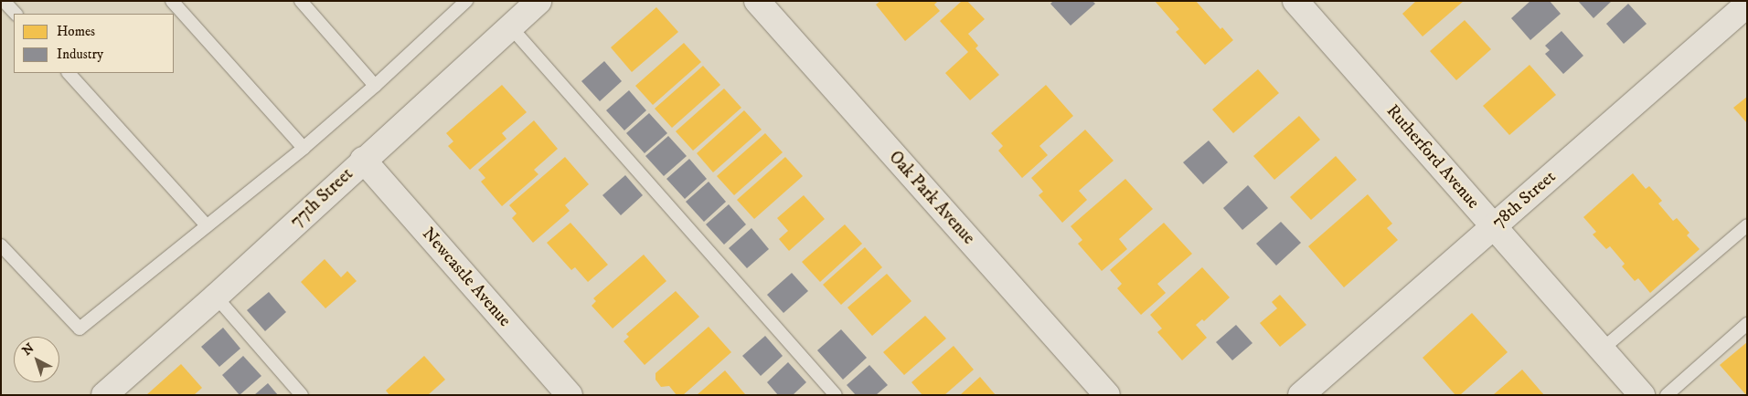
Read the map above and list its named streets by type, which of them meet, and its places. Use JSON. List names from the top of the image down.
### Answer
{
  "streets": {
    "street": [
      "Rutherford Avenue",
      "77th Street",
      "Oak Park Avenue",
      "78th Street",
      "Newcastle Avenue"
    ]
  },
  "crossings": [
    ["Rutherford Avenue", "78th Street"],
    ["77th Street", "Newcastle Avenue"]
  ],
  "legend": ["Homes", "Industry"],
  "north": "top left"
}
